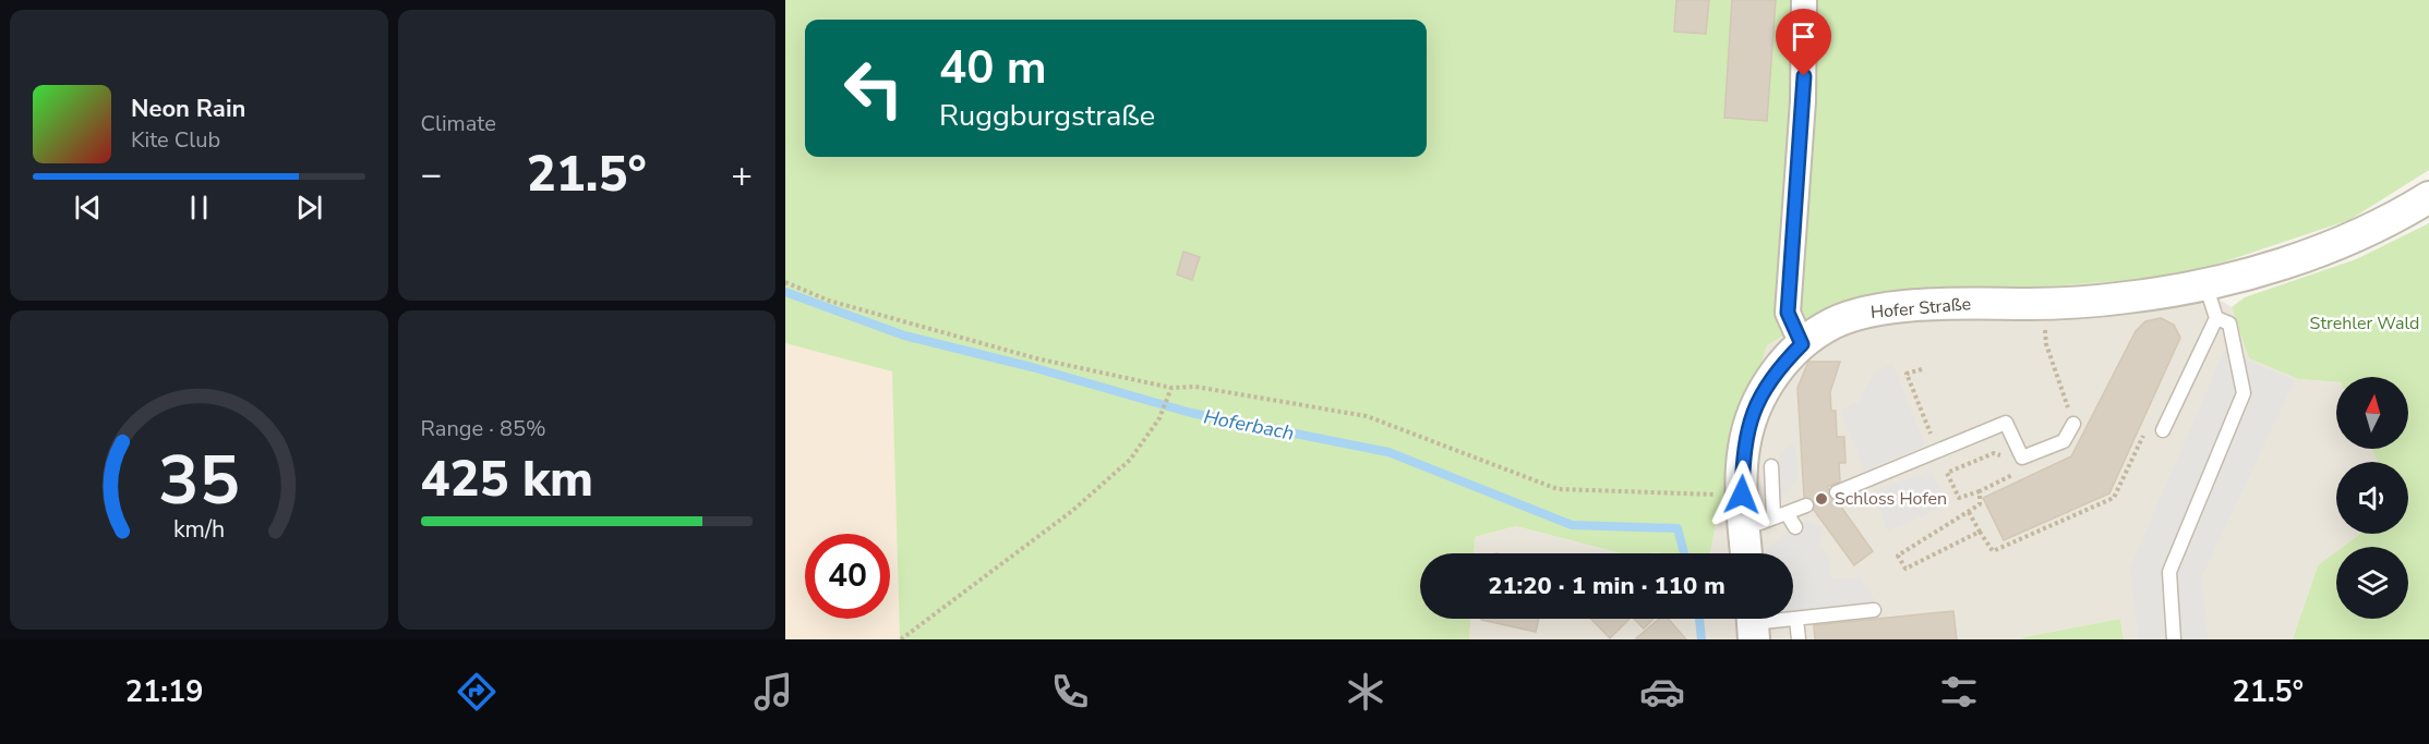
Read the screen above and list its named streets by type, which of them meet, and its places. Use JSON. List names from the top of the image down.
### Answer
{
  "streets": {
    "street": ["Hofer Straße"]
  },
  "water": ["Hoferbach"],
  "parks": ["Strehler Wald"],
  "places": ["Schloss Hofen"],
  "north": "top",
  "page": {
    "tile": [
      "Climate",
      ["Range · 85%", "425 km"]
    ],
    "turn": ["40 m", "Ruggburgstraße"],
    "song": ["Neon Rain", "Kite Club"],
    "heat": ["−", "21.5°", "+"],
    "limit": "40",
    "trip": "21:20 · 1 min · 110 m",
    "tabs": ["21:19", "21.5°"],
    "gauge": ["35", "km/h"]
  }
}
